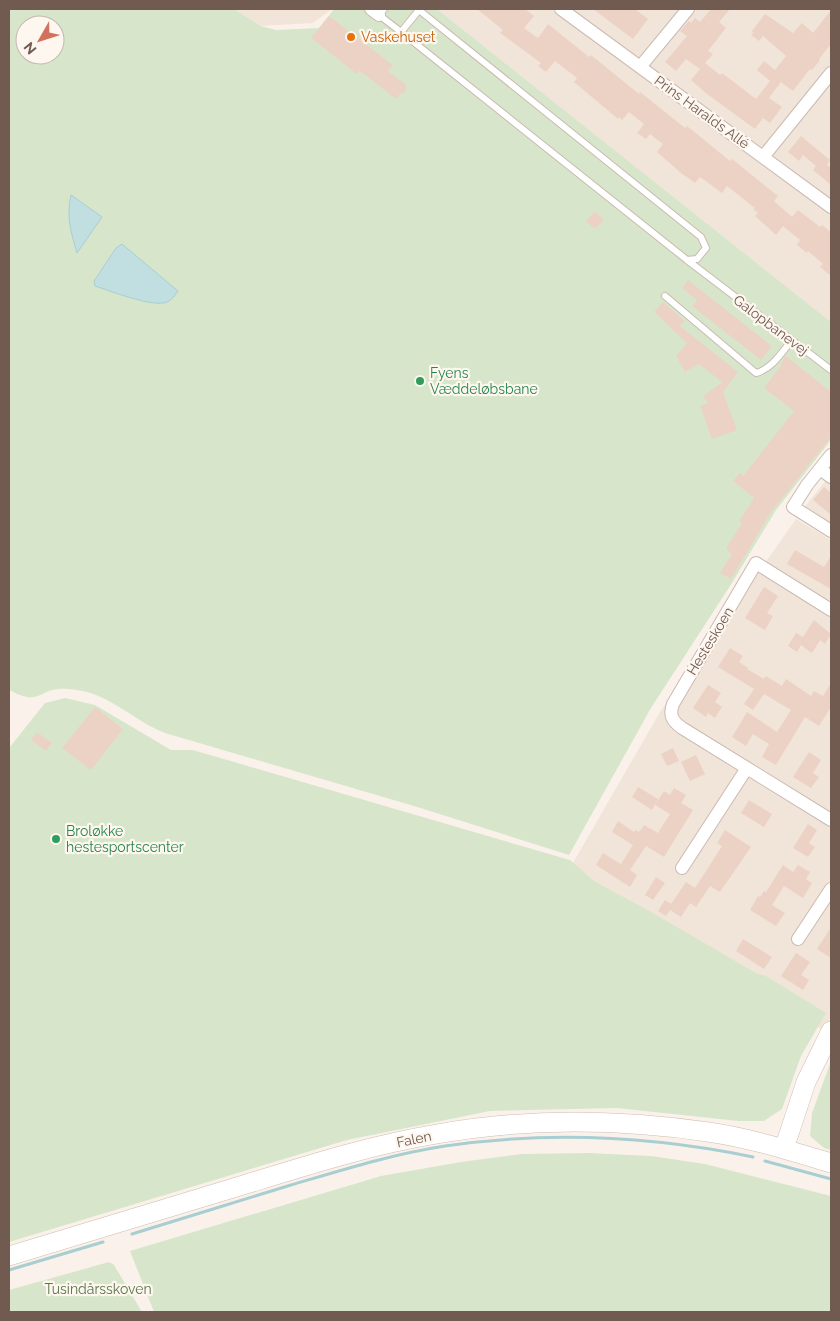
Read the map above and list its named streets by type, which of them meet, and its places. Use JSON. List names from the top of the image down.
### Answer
{
  "streets": {
    "street": ["Prins Haralds Allé", "Hesteskoen", "Falen"],
    "lane": ["Galopbanevej"]
  },
  "parks": ["Tusindårsskoven"],
  "places": ["Vaskehuset", "Fyens Væddeløbsbane", "Broløkke hestesportscenter"],
  "north": "bottom left"
}
